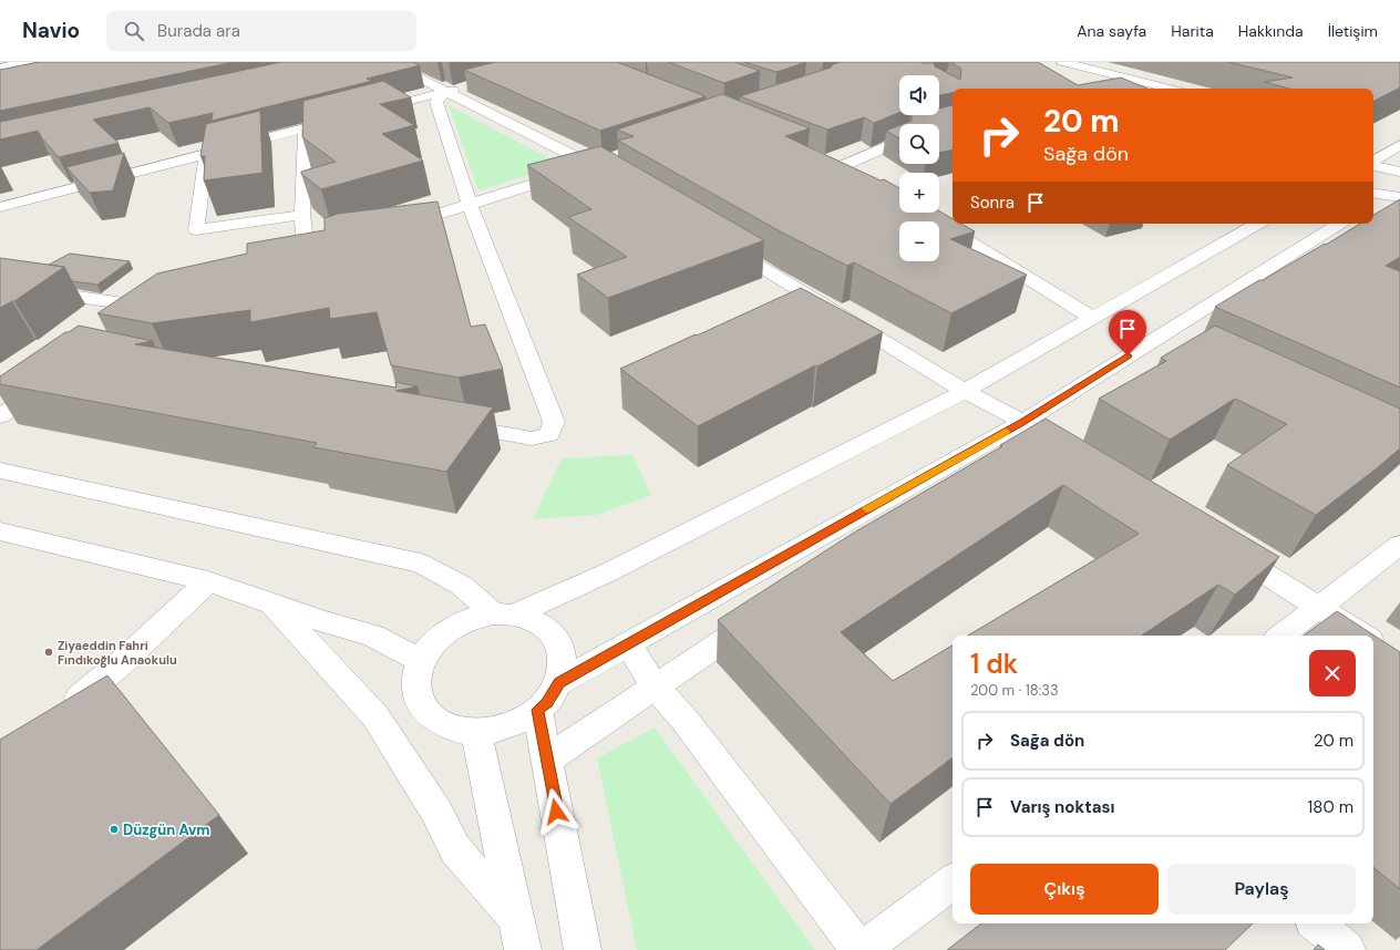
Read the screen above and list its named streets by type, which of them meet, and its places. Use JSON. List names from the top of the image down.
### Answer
{
  "places": ["Ziyaeddin Fahri Fındıkoğlu Anaokulu", "Düzgün Avm"],
  "page": {
    "header": "Navio",
    "search": "Burada ara",
    "nav": [
      "Ana sayfa",
      "Harita",
      "Hakkında",
      "İletişim"
    ],
    "map_buttons": ["+", "−"],
    "turn": ["20 m", "Sağa dön"],
    "then": "Sonra",
    "heading": ["1 dk", "200 m · 18:33"],
    "list": [
      {
        "name": "Sağa dön",
        "value": "20 m"
      },
      {
        "name": "Varış noktası",
        "value": "180 m"
      }
    ],
    "buttons": ["Çıkış", "Paylaş"]
  }
}
